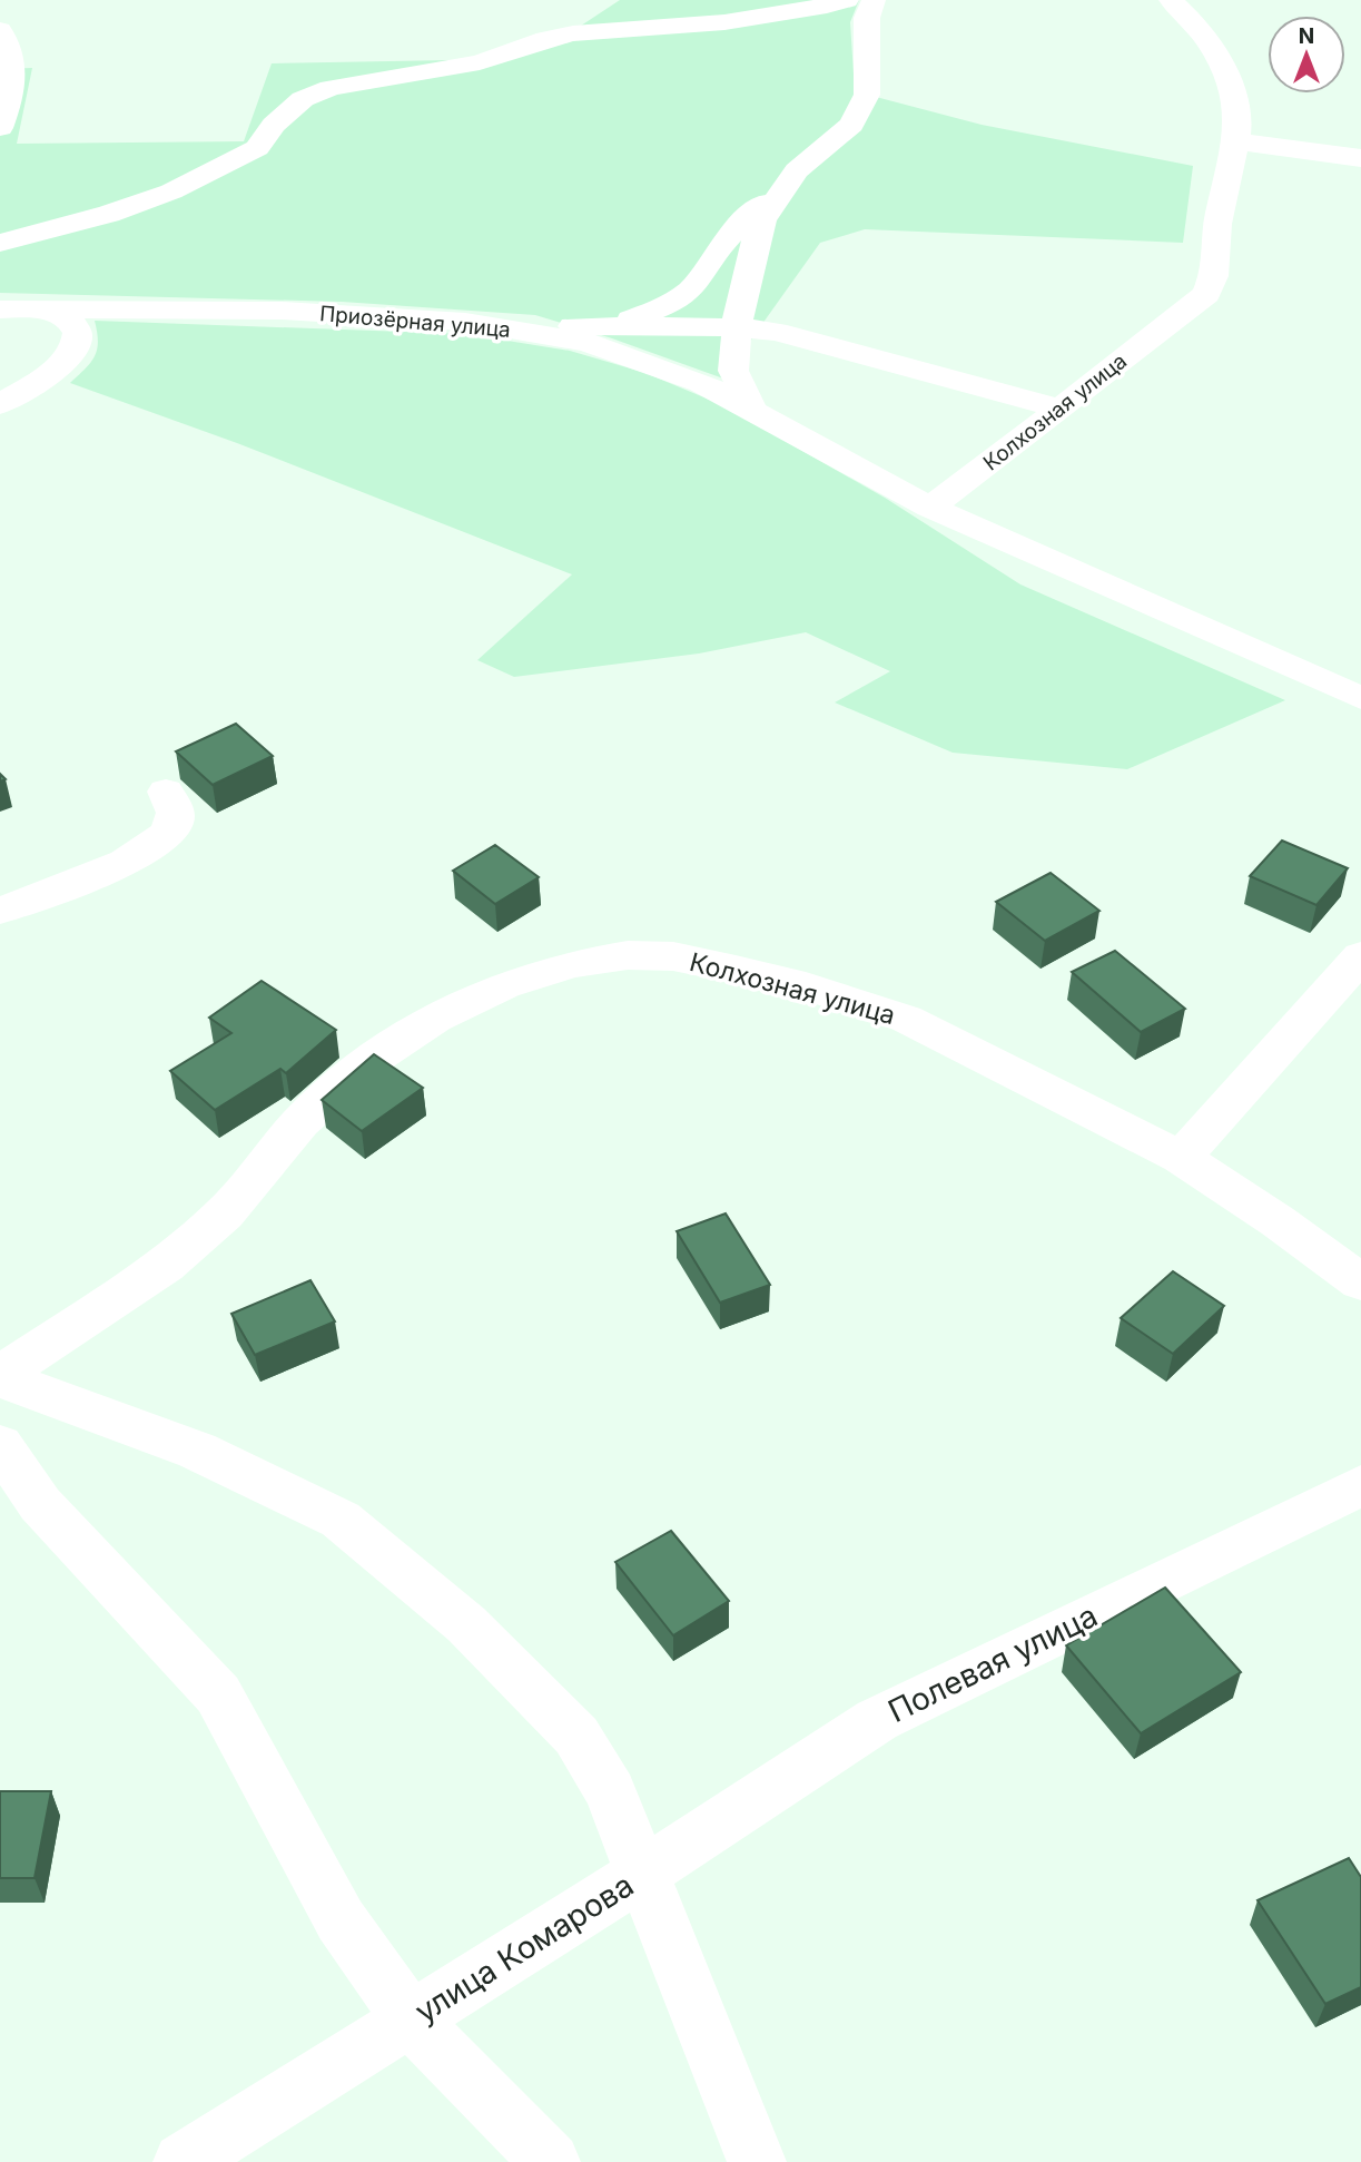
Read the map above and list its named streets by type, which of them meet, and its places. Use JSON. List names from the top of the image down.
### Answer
{
  "streets": {
    "street": [
      "Приозёрная улица",
      "Колхозная улица",
      "Полевая улица",
      "улица Комарова"
    ]
  },
  "crossings": [
    ["Приозёрная улица", "Колхозная улица"],
    ["Полевая улица", "улица Комарова"]
  ],
  "north": "top"
}
